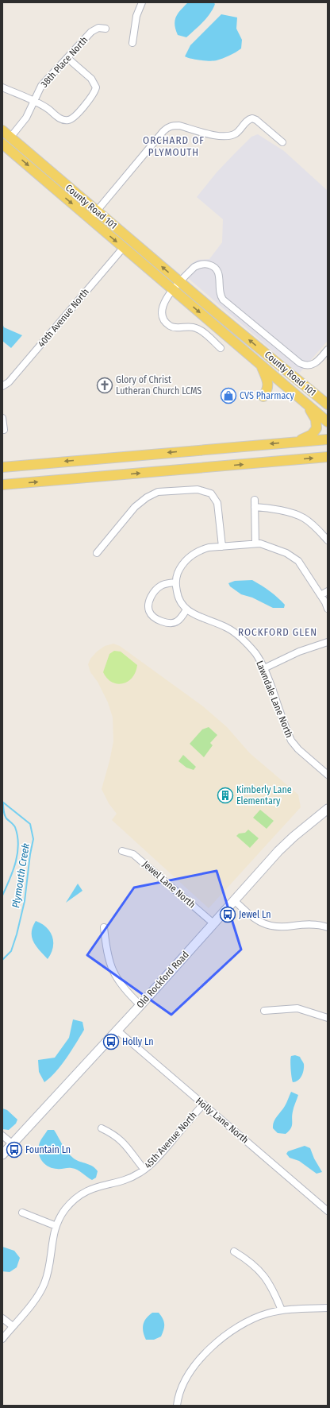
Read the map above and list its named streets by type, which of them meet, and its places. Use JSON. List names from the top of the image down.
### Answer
{
  "streets": {
    "main road": ["County Road 101"],
    "street": [
      "38th Place North",
      "40th Avenue North",
      "Lawndale Lane North",
      "Jewel Lane North",
      "Old Rockford Road",
      "Holly Lane North",
      "45th Avenue North"
    ]
  },
  "crossings": [
    ["38th Place North", "County Road 101"],
    ["County Road 101", "40th Avenue North"],
    ["Jewel Lane North", "Old Rockford Road"],
    ["Old Rockford Road", "Holly Lane North"],
    ["Holly Lane North", "45th Avenue North"]
  ],
  "districts": ["ORCHARD OF PLYMOUTH", "ROCKFORD GLEN"],
  "water": ["Plymouth Creek"],
  "places": {
    "church": ["Glory of Christ Lutheran Church LCMS"],
    "shop": ["CVS Pharmacy"],
    "building": ["Kimberly Lane Elementary"],
    "bus stop": ["Jewel Ln", "Holly Ln", "Fountain Ln"]
  }
}
